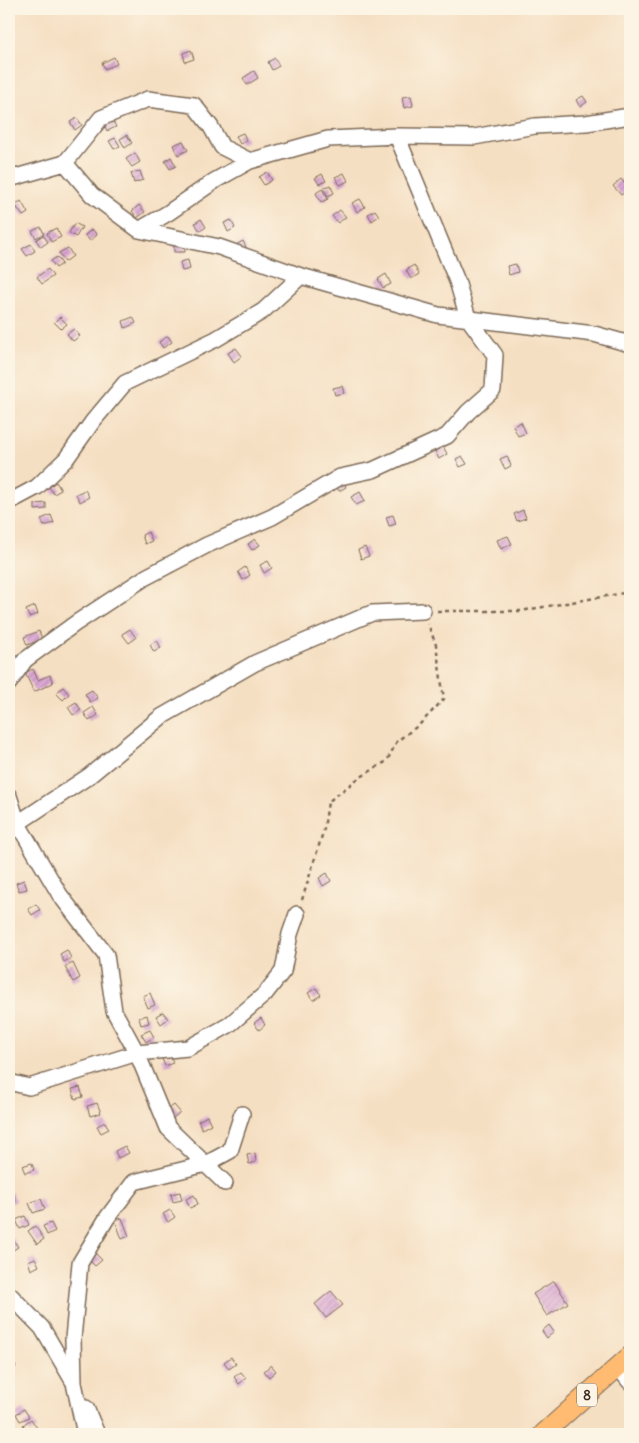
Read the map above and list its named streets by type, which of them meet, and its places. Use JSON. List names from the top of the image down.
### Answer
{
  "streets": {
    "main road": ["8"]
  }
}
